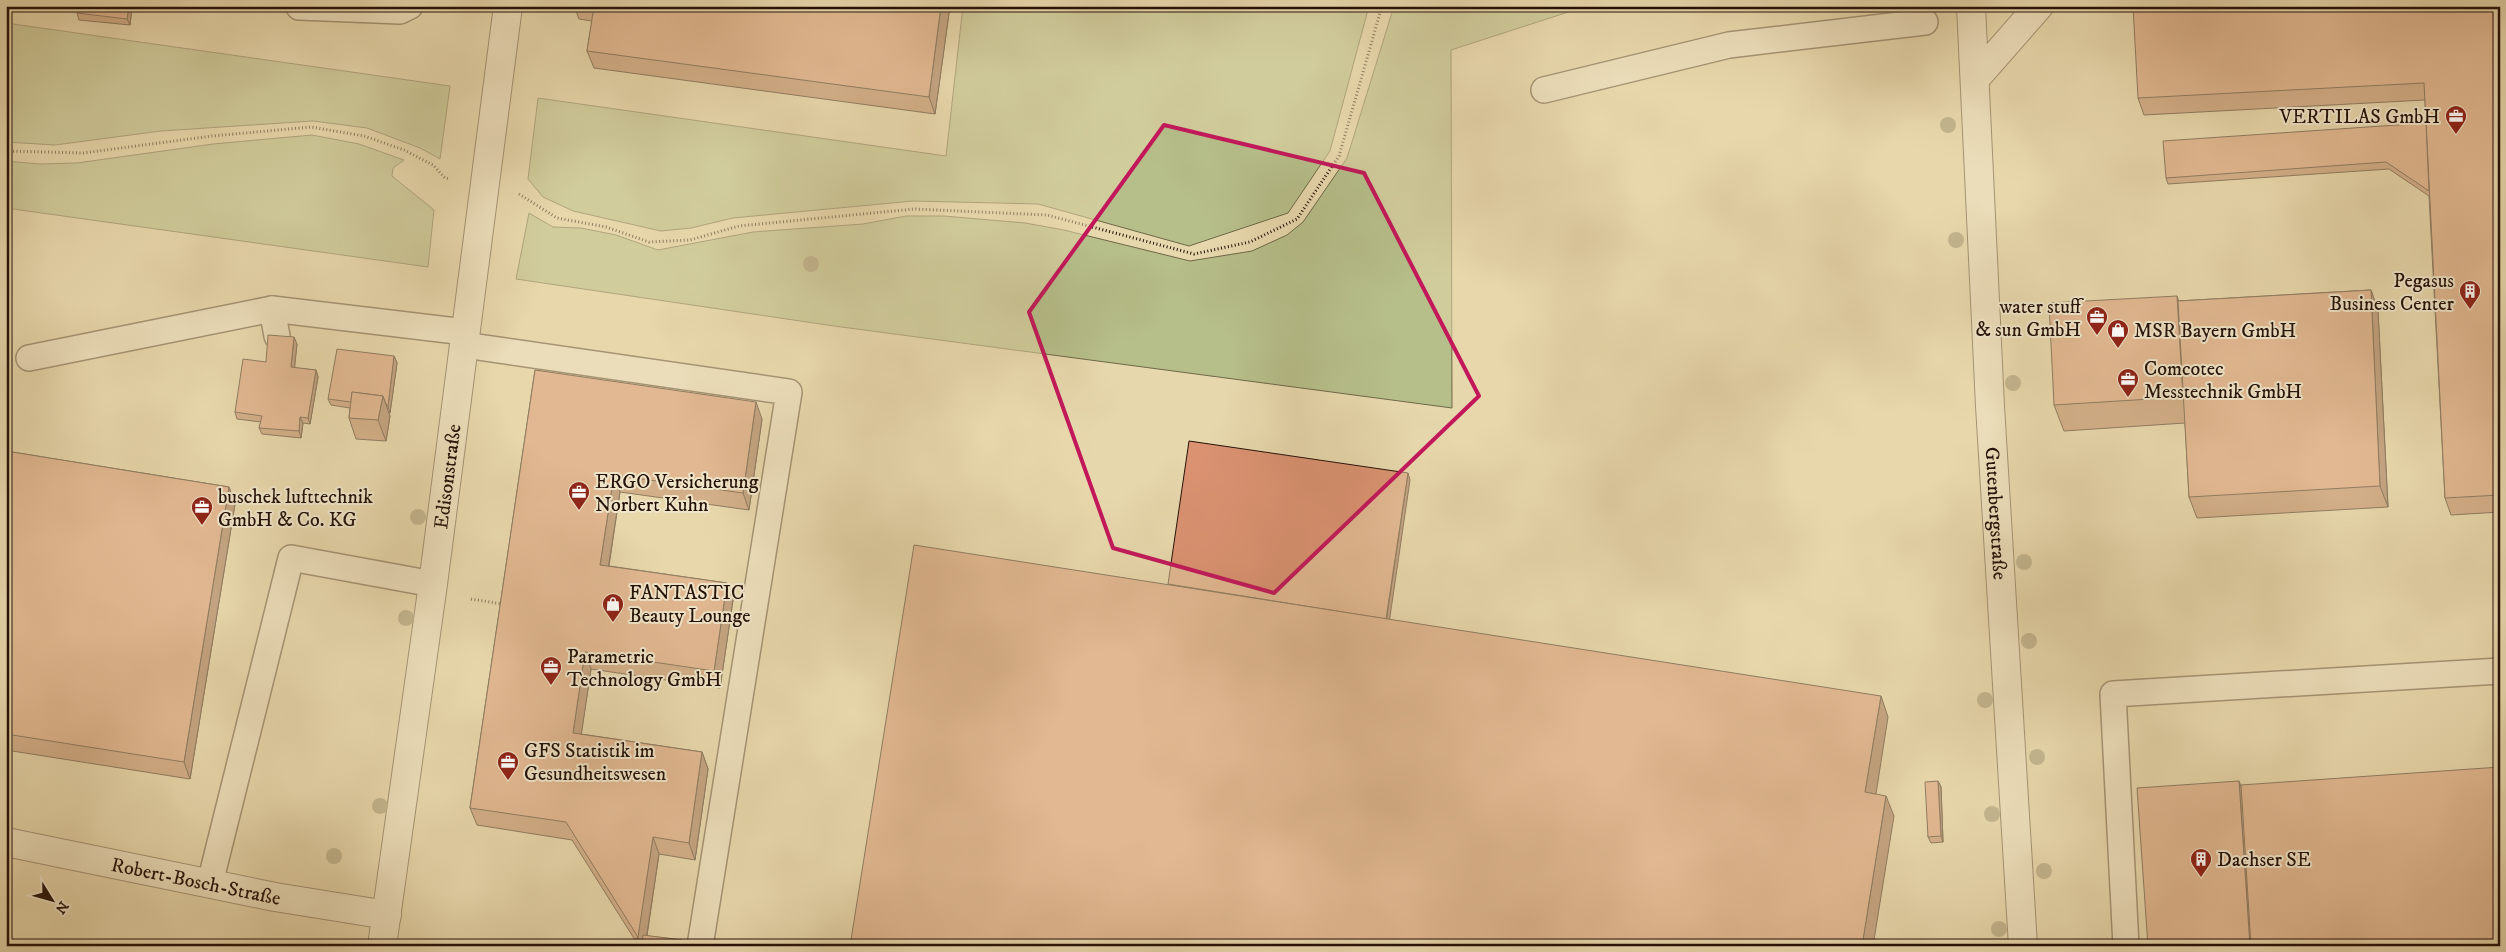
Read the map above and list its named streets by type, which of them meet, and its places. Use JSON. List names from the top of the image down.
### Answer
{
  "streets": {
    "street": ["Edisonstraße", "Gutenbergstraße", "Robert-Bosch-Straße"]
  },
  "crossings": [
    ["Edisonstraße", "Robert-Bosch-Straße"]
  ],
  "places": {
    "office": [
      "VERTILAS GmbH",
      "water stuff & sun GmbH",
      "Comcotec Messtechnik GmbH",
      "ERGO Versicherung Norbert Kuhn",
      "buschek lufttechnik GmbH & Co. KG",
      "Parametric Technology GmbH",
      "GFS Statistik im Gesundheitswesen"
    ],
    "building": ["Pegasus Business Center", "Dachser SE"],
    "shop": ["MSR Bayern GmbH", "FANTASTIC Beauty Lounge"]
  },
  "north": "bottom right"
}
